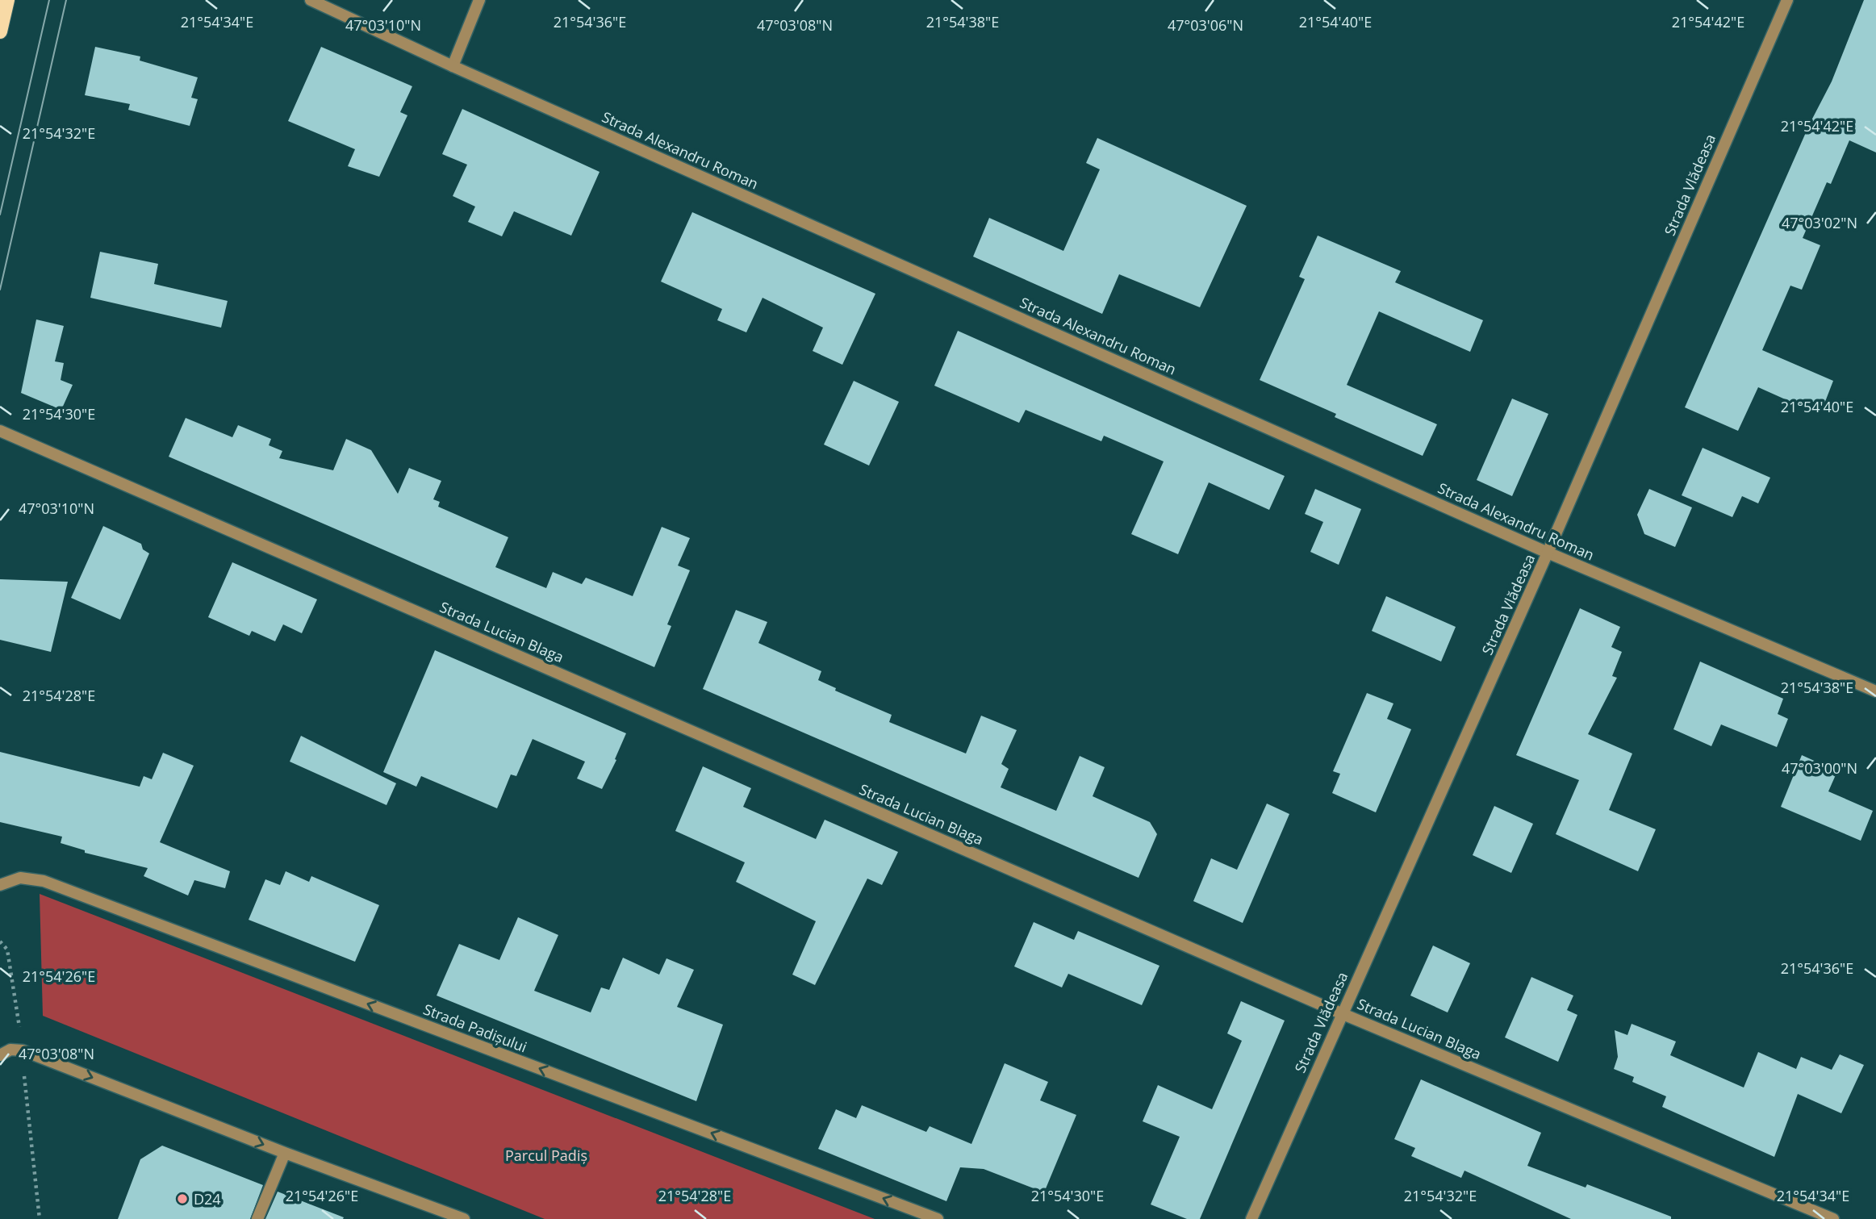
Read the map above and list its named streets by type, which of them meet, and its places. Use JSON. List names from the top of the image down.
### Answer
{
  "streets": {
    "street": [
      "Strada Alexandru Roman",
      "Strada Vlădeasa",
      "Strada Lucian Blaga",
      "Strada Padișului"
    ]
  },
  "crossings": [
    ["Strada Alexandru Roman", "Strada Vlădeasa"],
    ["Strada Vlădeasa", "Strada Lucian Blaga"]
  ],
  "one_way": ["Strada Padișului"],
  "parks": ["Parcul Padiș"],
  "places": ["D24"],
  "coordinates": [
    "21°54'34\"E",
    "21°54'36\"E",
    "21°54'38\"E",
    "21°54'40\"E",
    "21°54'42\"E",
    "47°03'10\"N",
    "47°03'08\"N",
    "47°03'06\"N",
    "21°54'32\"E",
    "47°03'02\"N",
    "21°54'30\"E",
    "21°54'28\"E",
    "47°03'00\"N",
    "21°54'26\"E"
  ]
}
